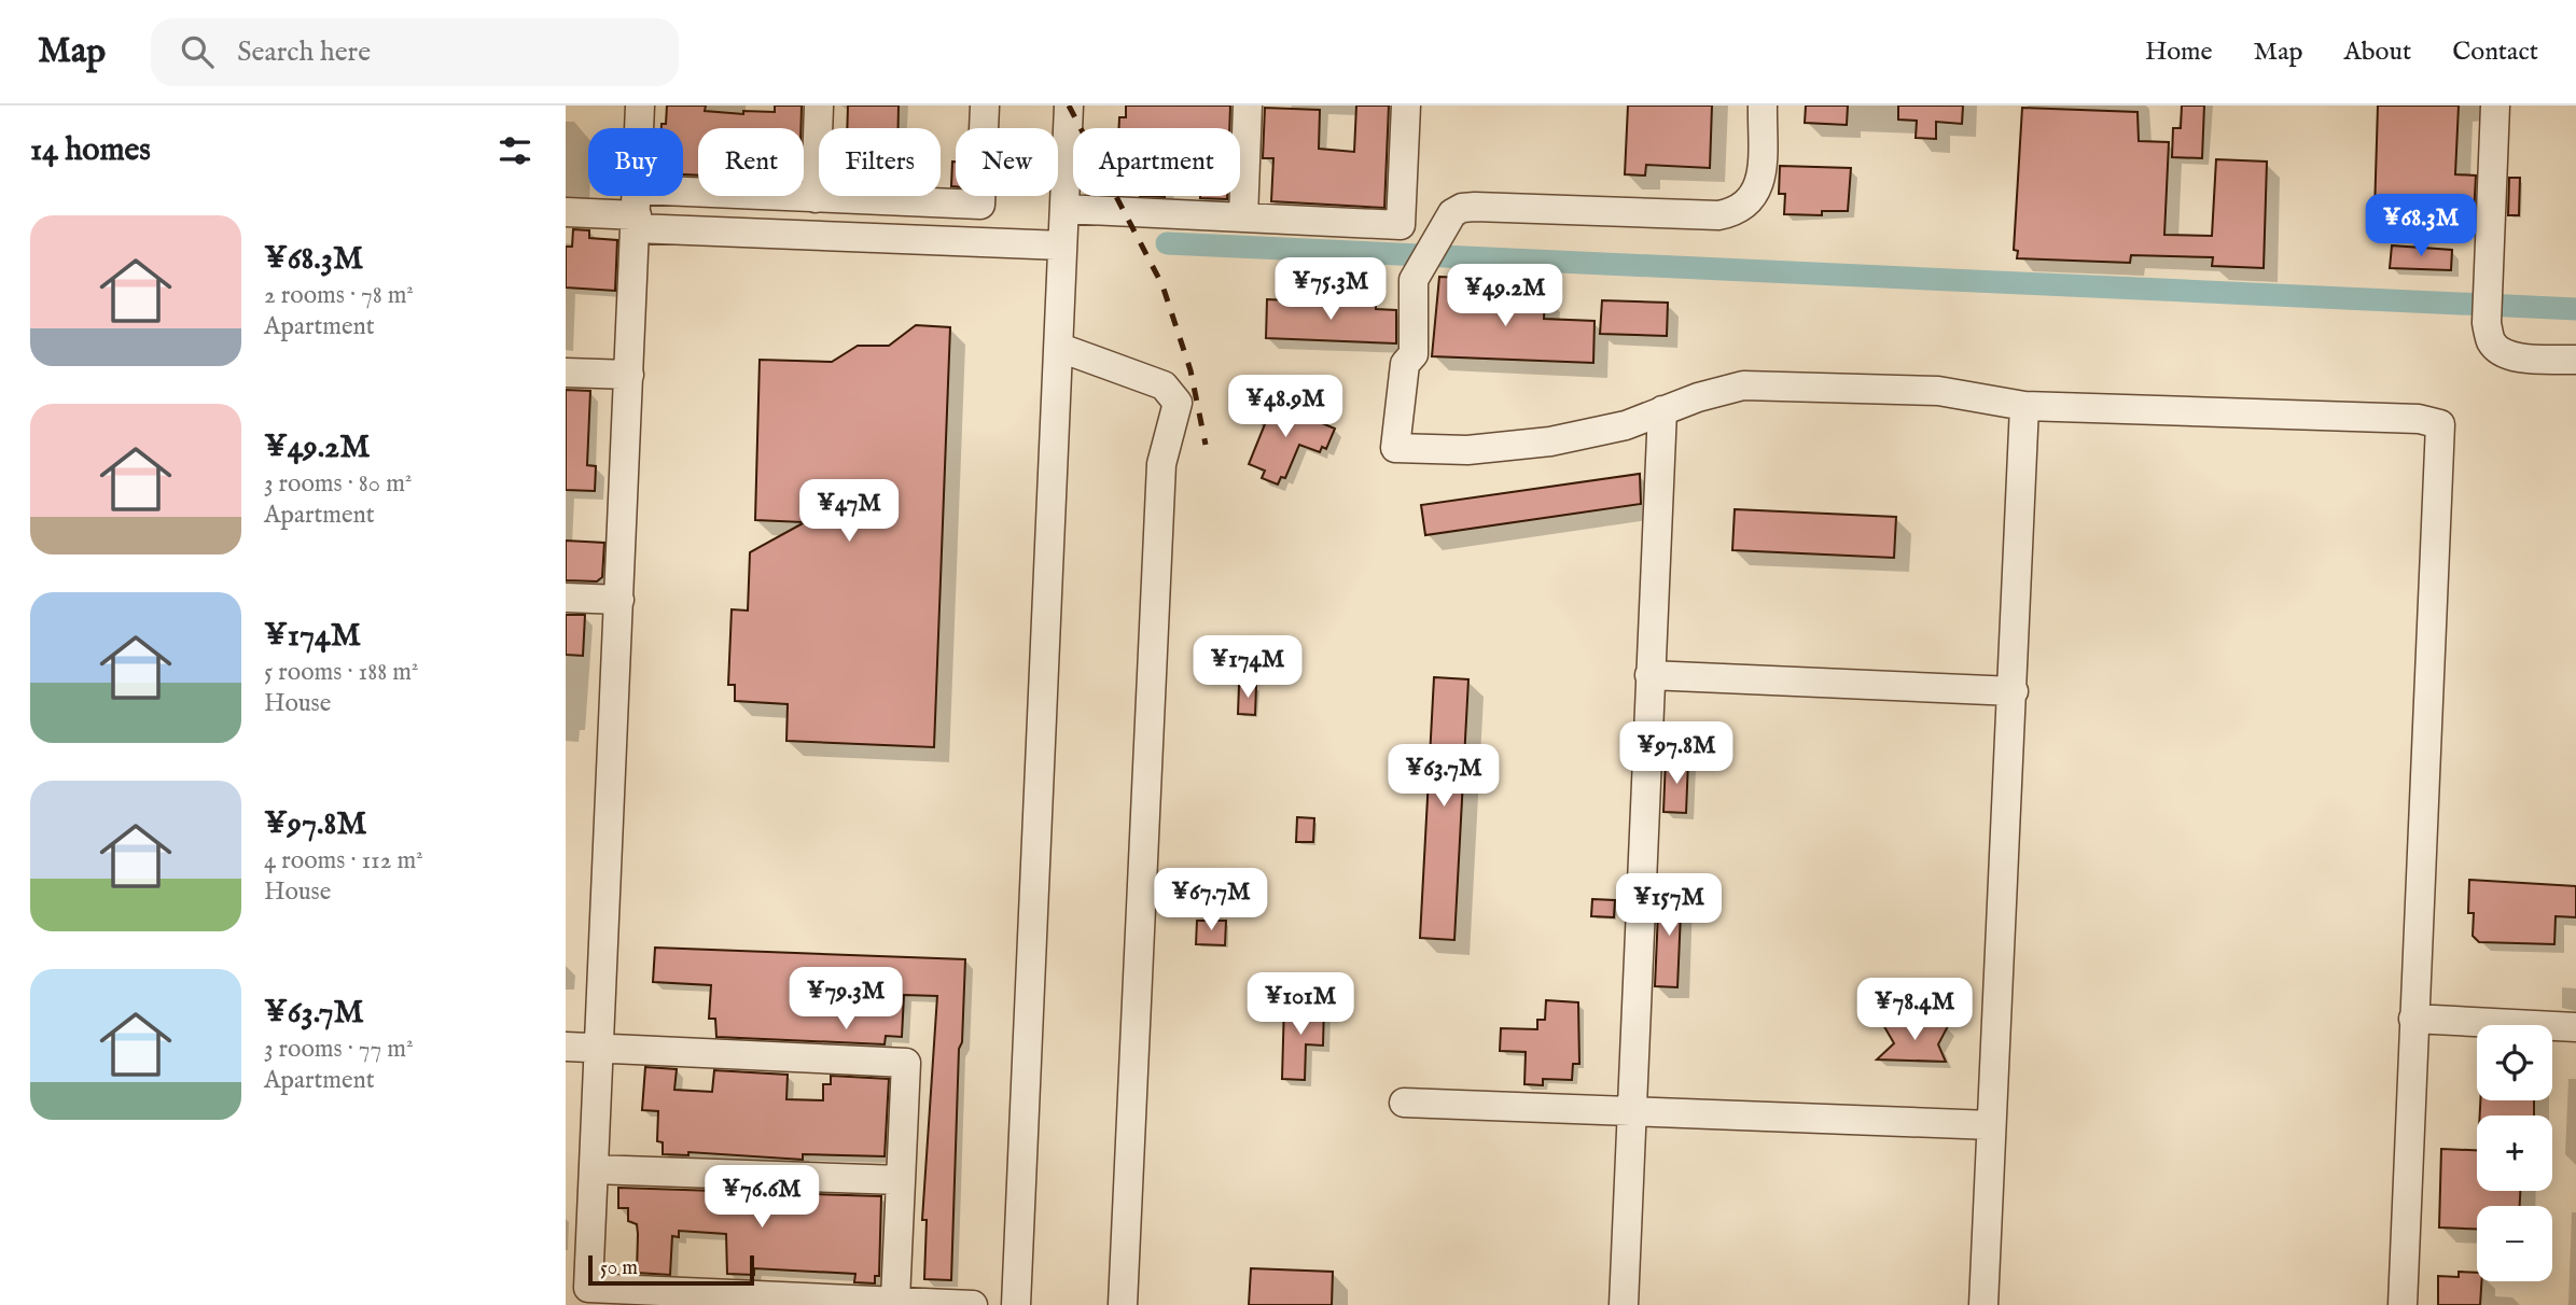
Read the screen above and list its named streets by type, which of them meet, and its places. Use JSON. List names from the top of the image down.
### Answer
{
  "scale_bar": "50 m",
  "page": {
    "header": "Map",
    "search": "Search here",
    "nav": [
      "Home",
      "Map",
      "About",
      "Contact"
    ],
    "heading": "14 homes",
    "chip": [
      "Buy",
      "Rent",
      "Filters",
      "New",
      "Apartment"
    ],
    "price": [
      "¥68.3M",
      "¥75.3M",
      "¥49.2M",
      "¥48.9M",
      "¥47M",
      "¥174M",
      "¥97.8M",
      "¥63.7M",
      "¥67.7M",
      "¥157M",
      "¥79.3M",
      "¥101M",
      "¥78.4M",
      "¥76.6M"
    ],
    "list": [
      {
        "name": "¥68.3M",
        "note": "2 rooms · 78 m² · Apartment"
      },
      {
        "name": "¥49.2M",
        "note": "3 rooms · 80 m² · Apartment"
      },
      {
        "name": "¥174M",
        "note": "5 rooms · 188 m² · House"
      },
      {
        "name": "¥97.8M",
        "note": "4 rooms · 112 m² · House"
      },
      {
        "name": "¥63.7M",
        "note": "3 rooms · 77 m² · Apartment"
      }
    ],
    "map_buttons": ["+", "−"],
    "scale": "50 m"
  }
}
